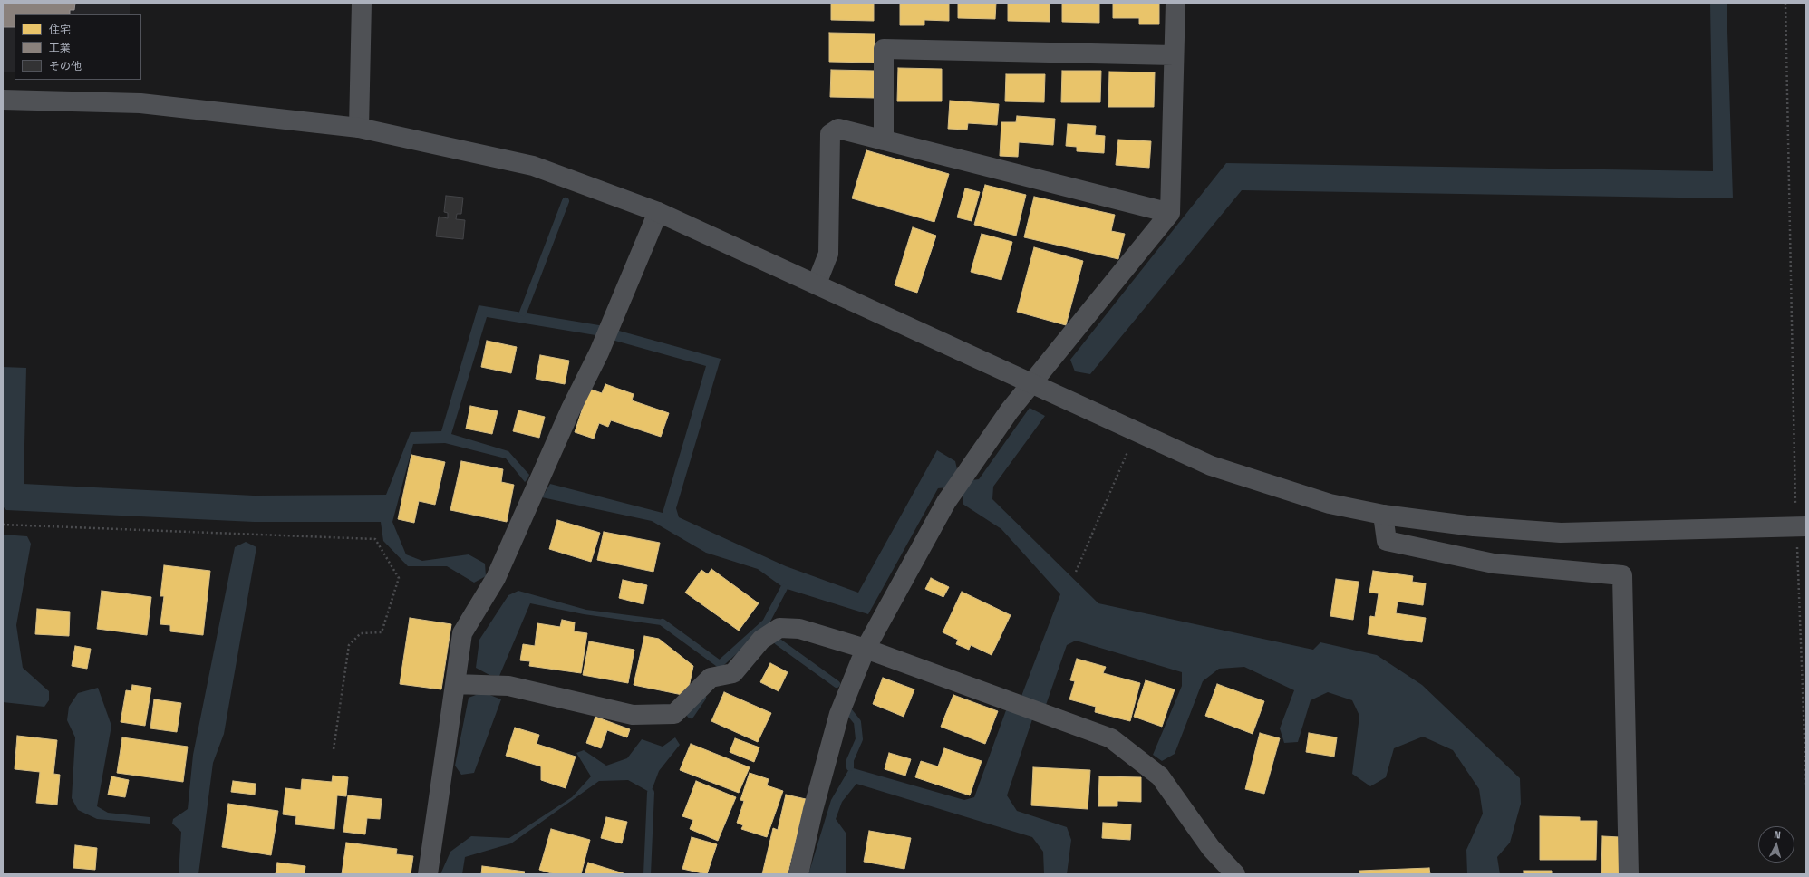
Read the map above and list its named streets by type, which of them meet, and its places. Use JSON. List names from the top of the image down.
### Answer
{
  "legend": ["住宅", "工業", "その他"],
  "north": "top"
}
